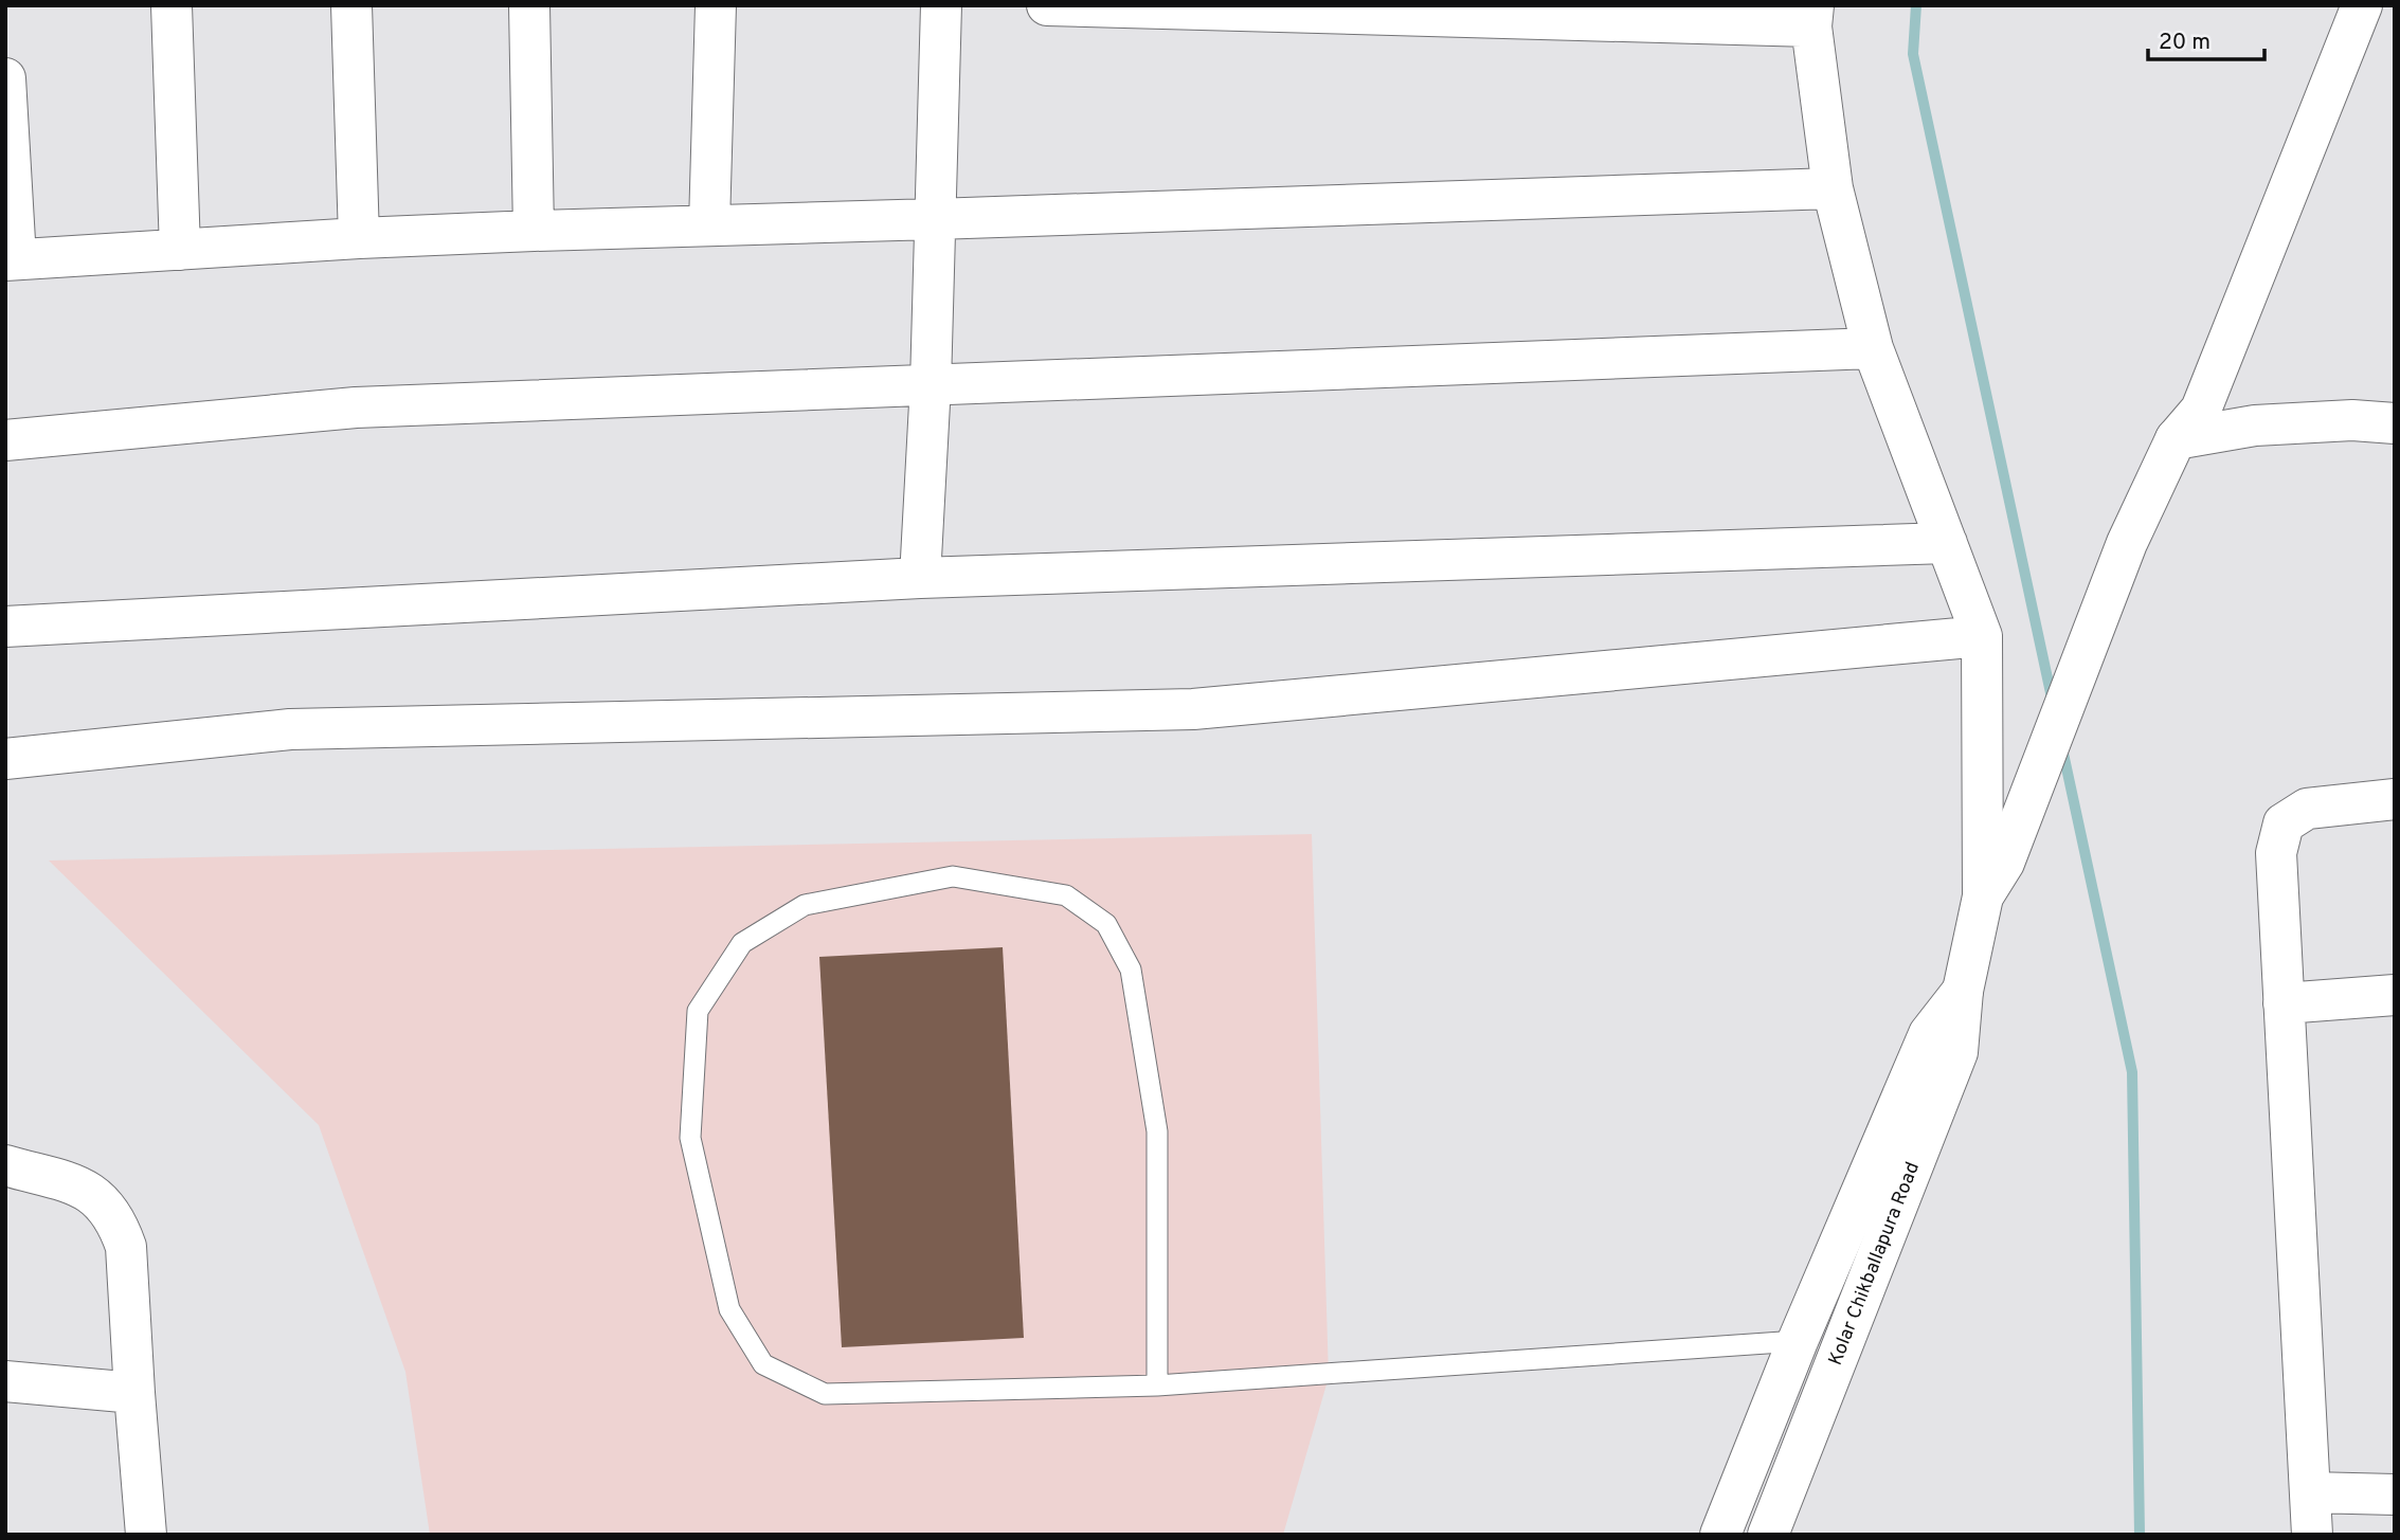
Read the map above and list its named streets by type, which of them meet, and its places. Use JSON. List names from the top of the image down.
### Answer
{
  "streets": {
    "street": ["Kolar Chikballapura Road"]
  },
  "scale_bar": "20 m"
}
